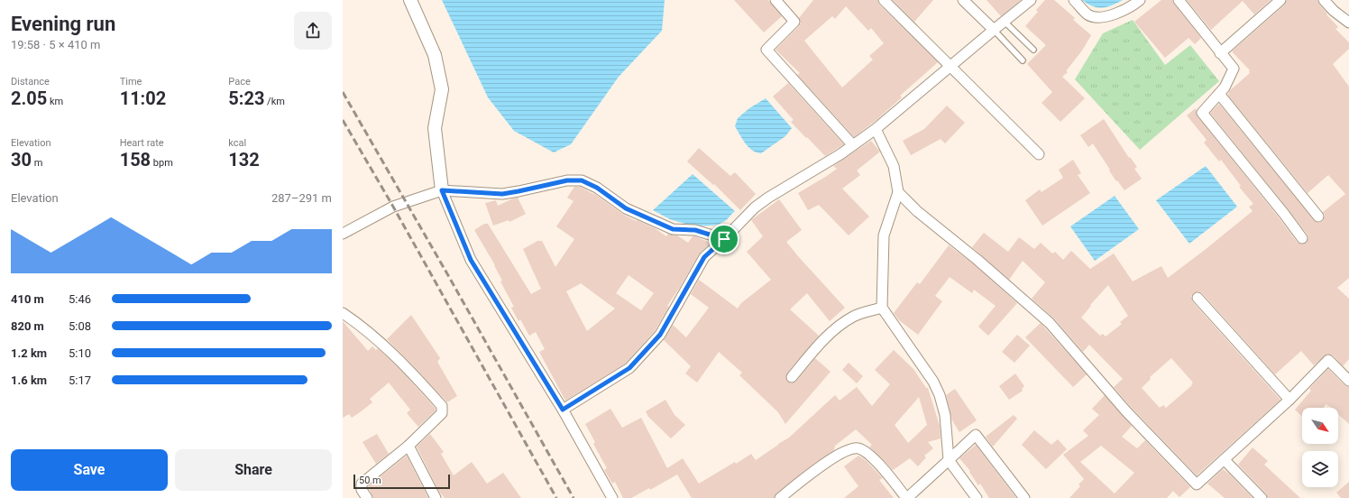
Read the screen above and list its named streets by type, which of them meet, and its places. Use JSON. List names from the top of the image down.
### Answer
{
  "scale_bar": "50 m",
  "north": "bottom right",
  "page": {
    "heading": ["Evening run", "19:58 · 5 × 410 m"],
    "stats": [
      ["Distance", "2.05 km"],
      ["Time", "11:02"],
      ["Pace", "5:23 /km"],
      ["Elevation", "30 m"],
      ["Heart rate", "158 bpm"],
      ["kcal", "132"]
    ],
    "chart": ["Elevation", "287–291 m"],
    "list": [
      {
        "name": "410 m",
        "note": "5:46"
      },
      {
        "name": "820 m",
        "note": "5:08"
      },
      {
        "name": "1.2 km",
        "note": "5:10"
      },
      {
        "name": "1.6 km",
        "note": "5:17"
      }
    ],
    "buttons": ["Save", "Share"],
    "scale": "50 m"
  }
}
